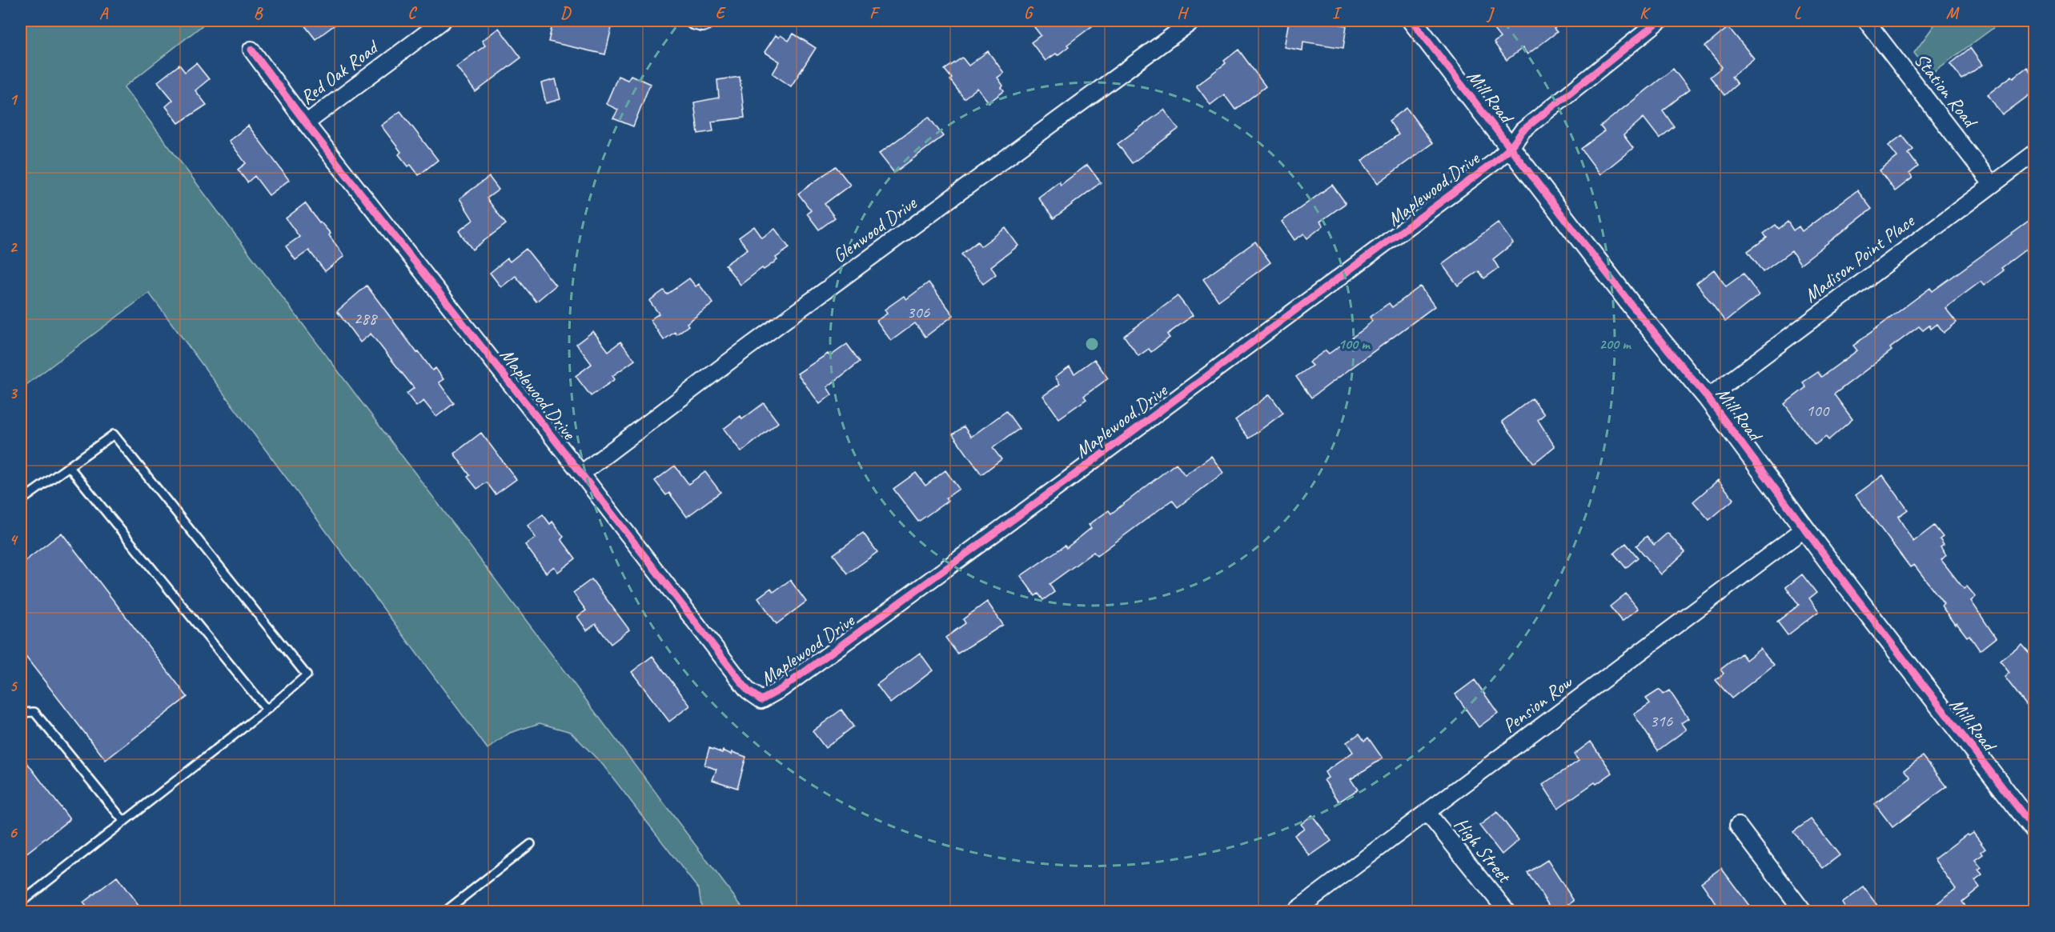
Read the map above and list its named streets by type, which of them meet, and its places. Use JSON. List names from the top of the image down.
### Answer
{
  "streets": {
    "street": [
      "Red Oak Road",
      "Station Road",
      "Mill Road",
      "Maplewood Drive",
      "Glenwood Drive",
      "Madison Point Place",
      "Pension Row",
      "High Street"
    ]
  },
  "crossings": [
    ["Red Oak Road", "Maplewood Drive"],
    ["Station Road", "Madison Point Place"],
    ["Mill Road", "Maplewood Drive"],
    ["Mill Road", "Madison Point Place"],
    ["Mill Road", "Pension Row"],
    ["Maplewood Drive", "Glenwood Drive"],
    ["Pension Row", "High Street"]
  ],
  "house_numbers": [
    "306",
    "288",
    "100",
    "316"
  ],
  "grid": {
    "columns": [
      "A",
      "B",
      "C",
      "D",
      "E",
      "F",
      "G",
      "H",
      "I",
      "J",
      "K",
      "L",
      "M"
    ],
    "rows": [
      "1",
      "2",
      "3",
      "4",
      "5",
      "6"
    ]
  },
  "rings": ["100 m", "200 m"]
}
